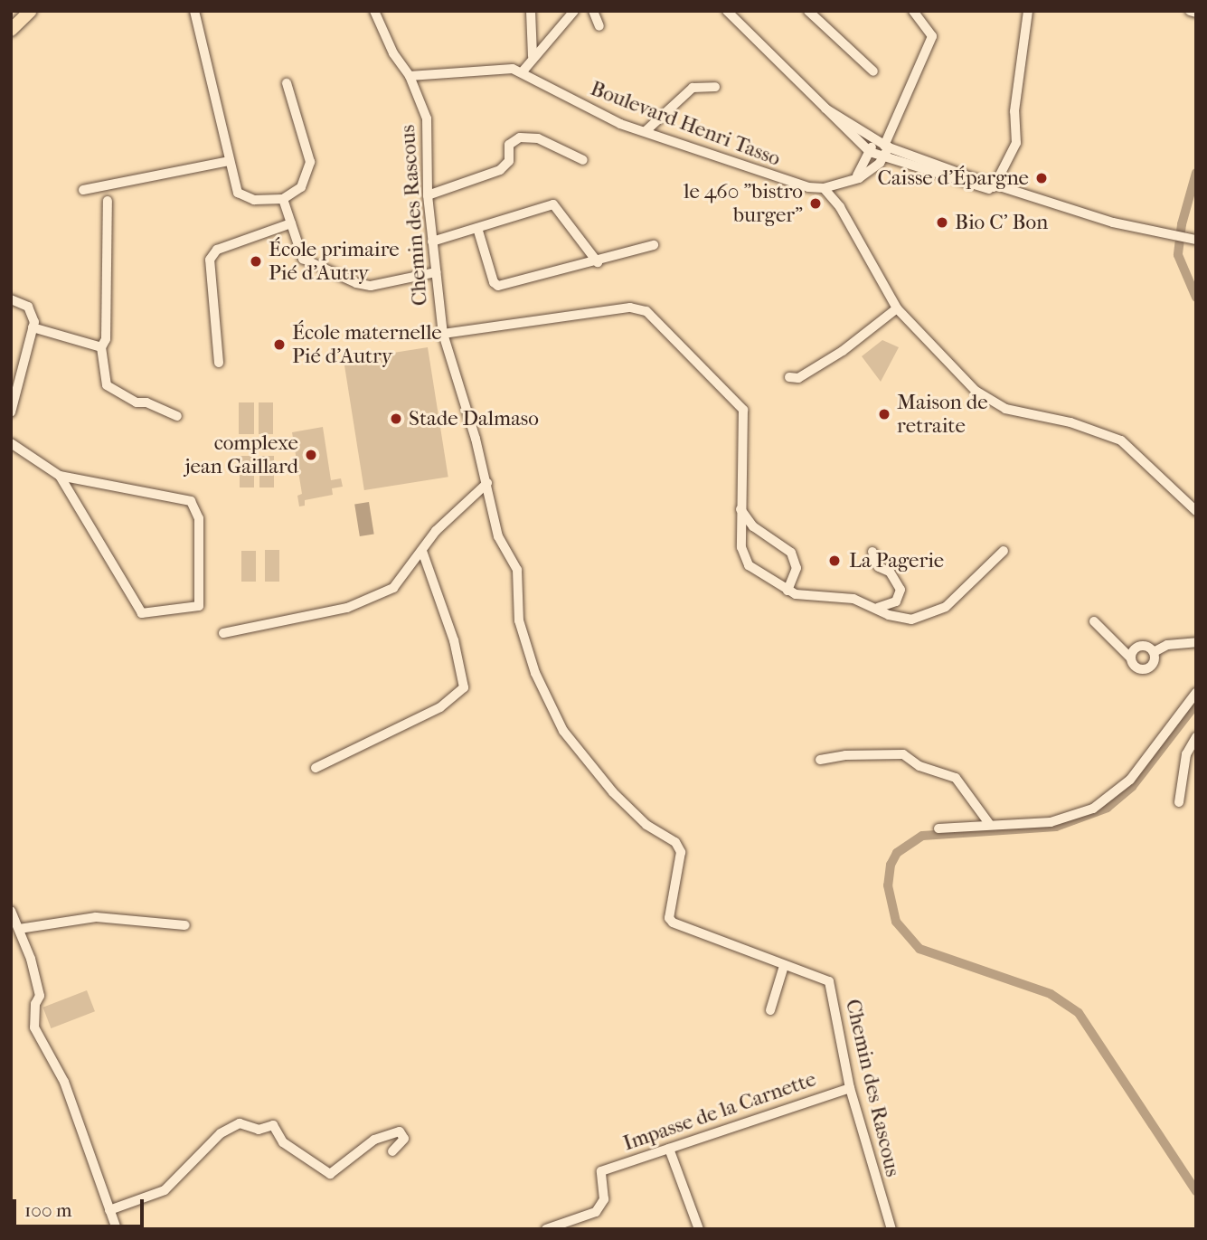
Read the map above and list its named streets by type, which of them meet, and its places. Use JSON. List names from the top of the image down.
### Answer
{
  "streets": {
    "street": ["Boulevard Henri Tasso", "Chemin des Rascous", "Impasse de la Carnette"]
  },
  "crossings": [
    ["Boulevard Henri Tasso", "Chemin des Rascous"],
    ["Chemin des Rascous", "Impasse de la Carnette"]
  ],
  "places": [
    "Caisse d'Épargne",
    "le 460 \"bistro burger\"",
    "Bio C' Bon",
    "École primaire Pié d'Autry",
    "École maternelle Pié d'Autry",
    "Maison de retraite",
    "Stade Dalmaso",
    "complexe jean Gaillard",
    "La Pagerie"
  ],
  "scale_bar": "100 m"
}
